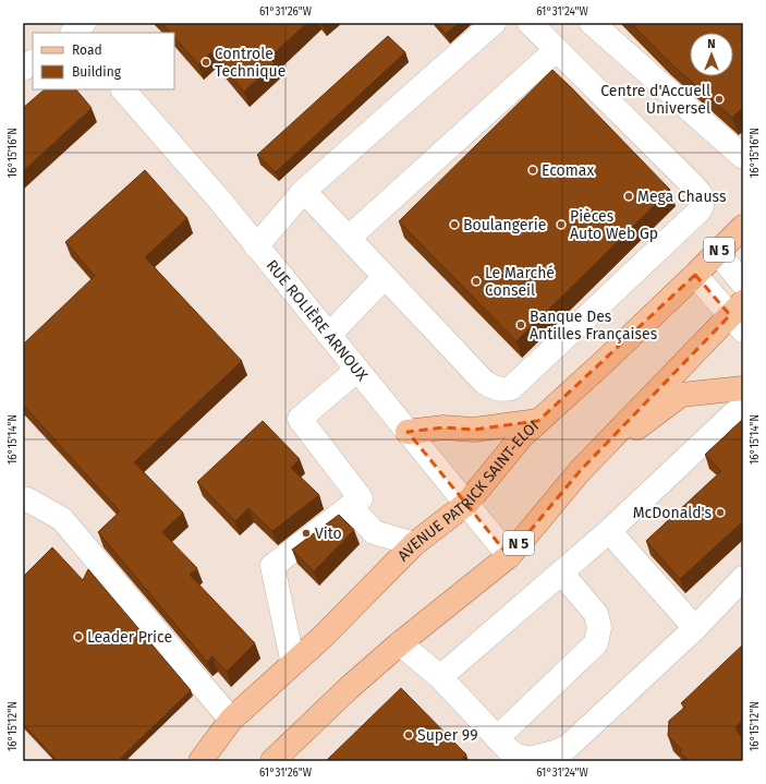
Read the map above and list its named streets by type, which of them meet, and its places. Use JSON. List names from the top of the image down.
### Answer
{
  "streets": {
    "main road": ["N 5", "AVENUE PATRICK SAINT-ELOI"],
    "street": ["RUE ROLIÈRE ARNOUX"]
  },
  "crossings": [
    ["N 5", "RUE ROLIÈRE ARNOUX"],
    ["RUE ROLIÈRE ARNOUX", "AVENUE PATRICK SAINT-ELOI"]
  ],
  "places": [
    "Controle Technique",
    "Centre d'Accuell Universel",
    "Ecomax",
    "Mega Chauss",
    "Boulangerie",
    "Pièces Auto Web Gp",
    "Le Marché Conseil",
    "Banque Des Antilles Françaises",
    "McDonald's",
    "Vito",
    "Leader Price",
    "Super 99"
  ],
  "legend": ["Road", "Building"],
  "north": "top",
  "coordinates": [
    "61°31'26\"W",
    "61°31'24\"W",
    "16°15'16\"N",
    "16°15'14\"N",
    "16°15'12\"N"
  ]
}
